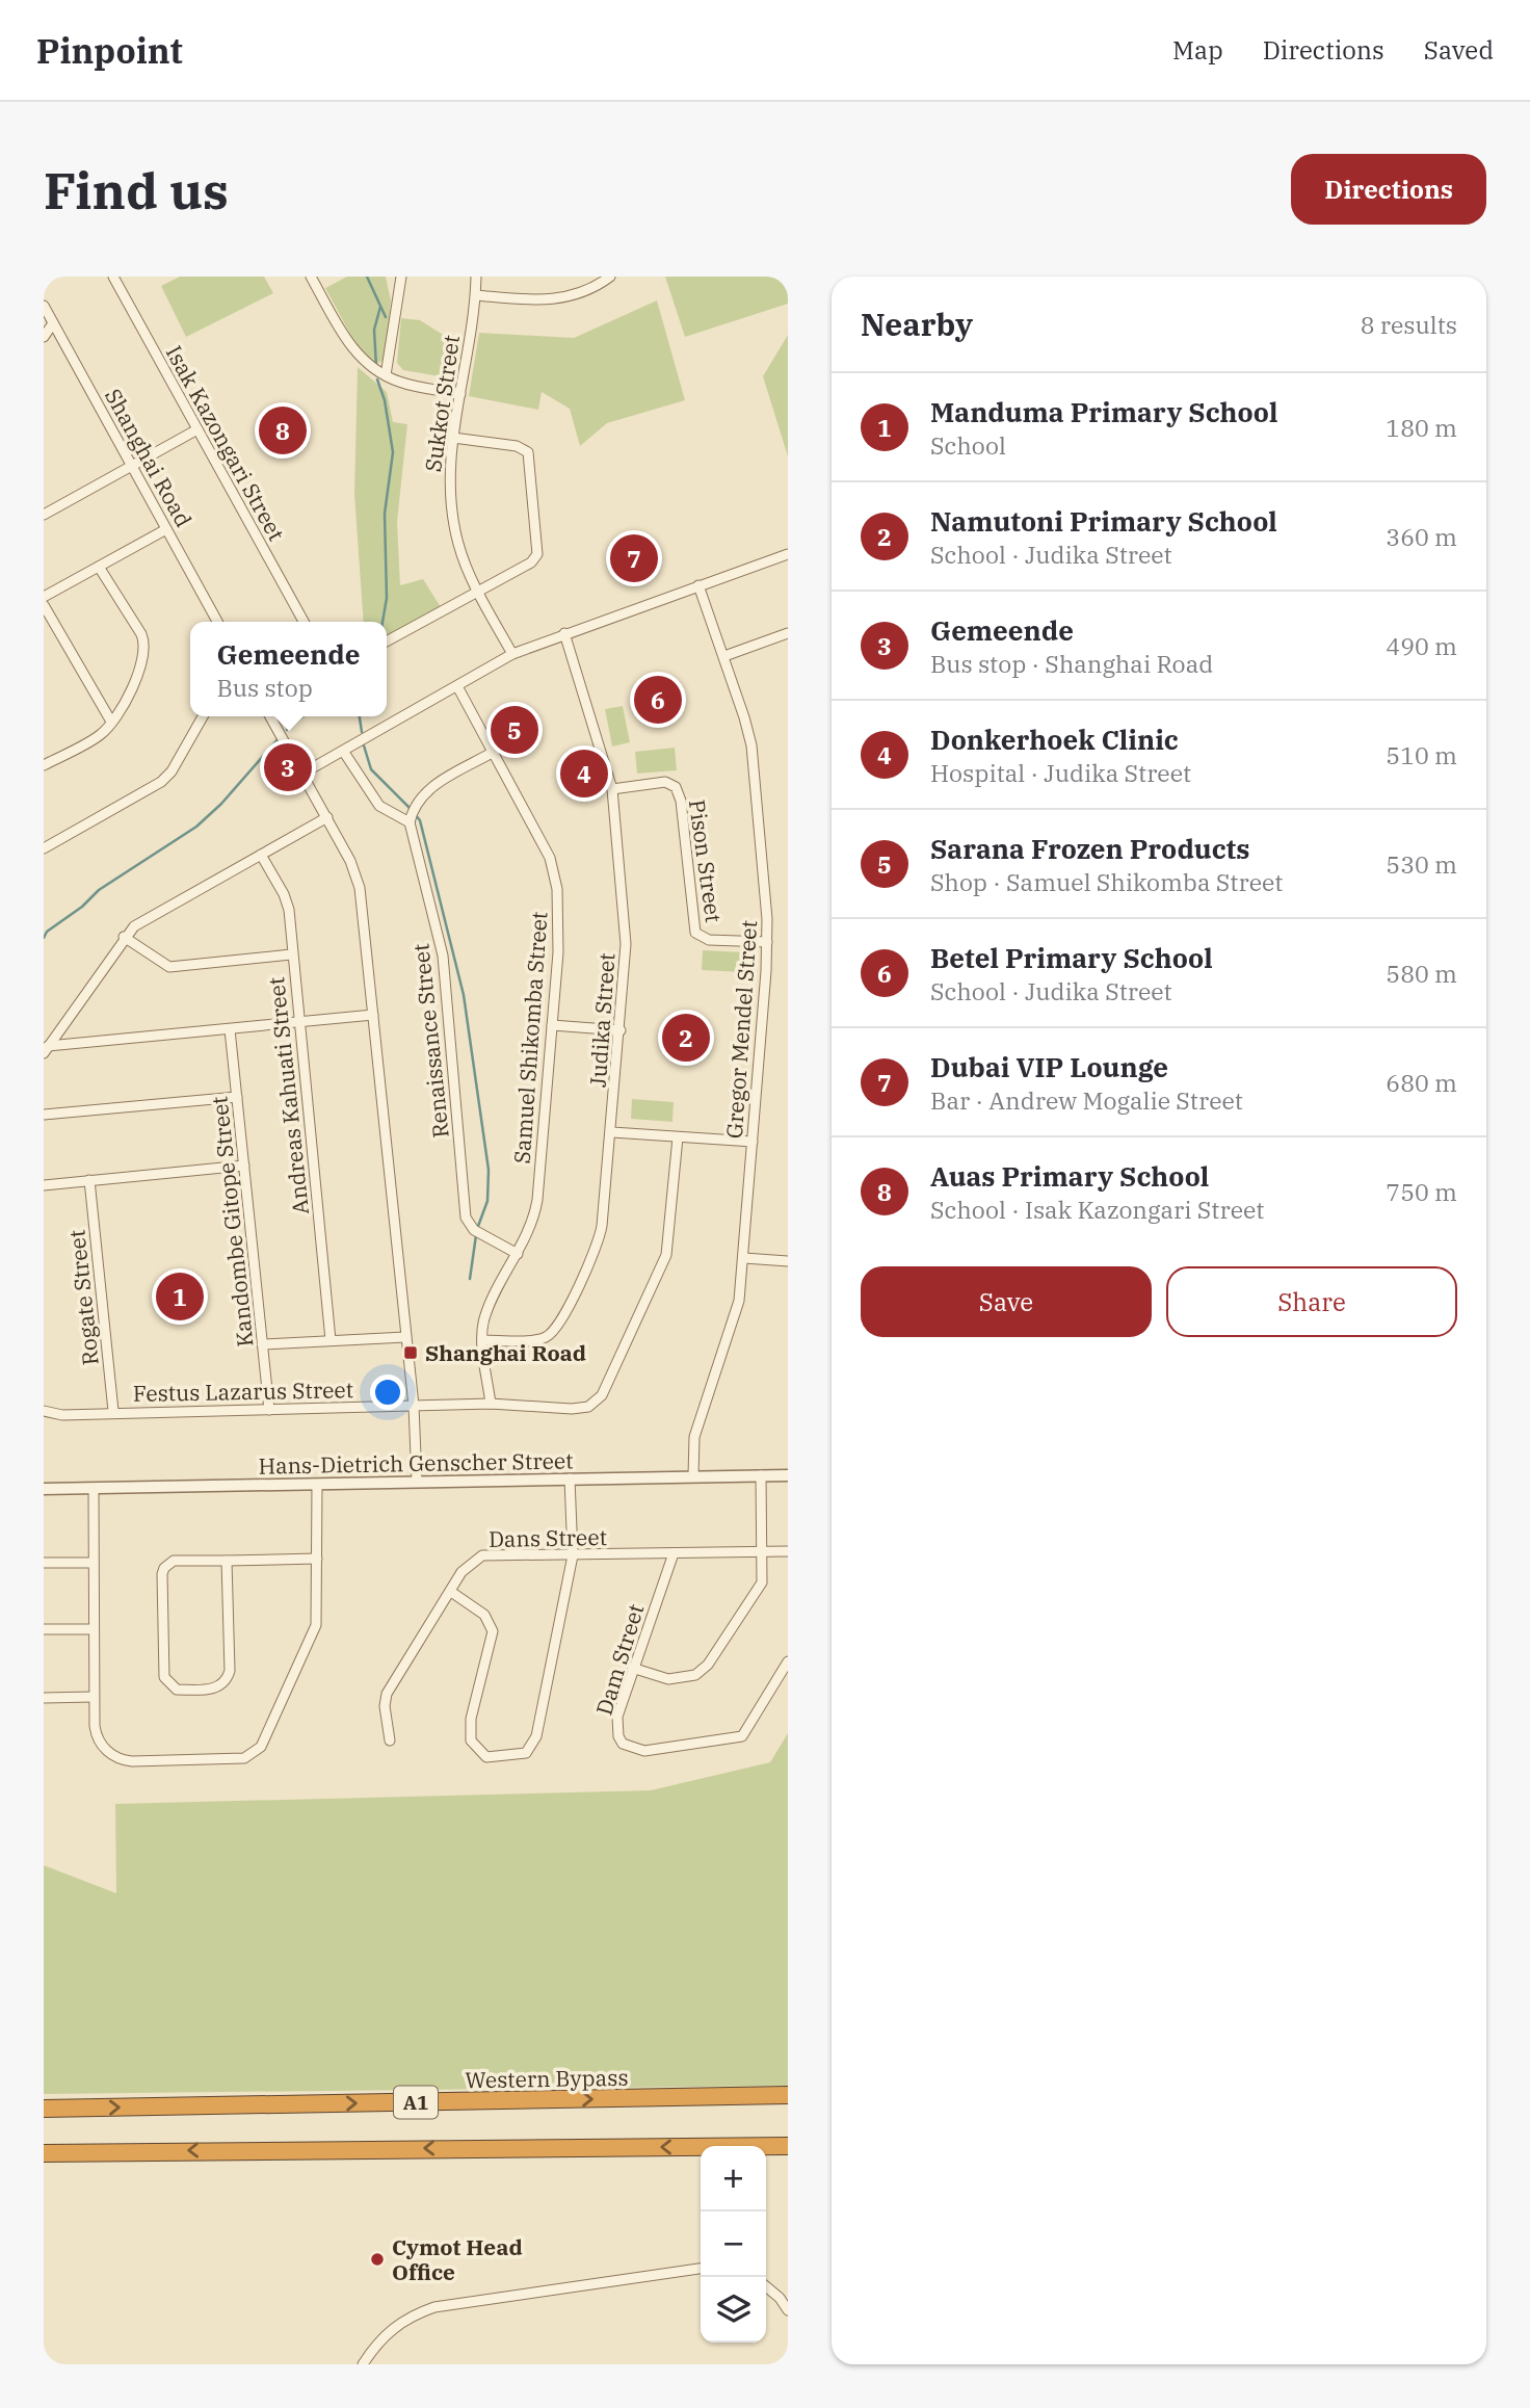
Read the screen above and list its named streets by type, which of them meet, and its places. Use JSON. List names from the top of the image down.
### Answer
{
  "streets": {
    "highway": ["Western Bypass", "A1"],
    "street": [
      "Sukkot Street",
      "Isak Kazongari Street",
      "Shanghai Road",
      "Pison Street",
      "Judika Street",
      "Gregor Mendel Street",
      "Samuel Shikomba Street",
      "Renaissance Street",
      "Andreas Kahuati Street",
      "Kandombe Gitope Street",
      "Rogate Street",
      "Festus Lazarus Street",
      "Hans-Dietrich Genscher Street",
      "Dans Street",
      "Dam Street"
    ]
  },
  "crossings": [
    ["Pison Street", "Judika Street"],
    ["Pison Street", "Gregor Mendel Street"],
    ["Judika Street", "Samuel Shikomba Street"],
    ["Gregor Mendel Street", "Hans-Dietrich Genscher Street"],
    ["Samuel Shikomba Street", "Renaissance Street"],
    ["Samuel Shikomba Street", "Festus Lazarus Street"],
    ["Kandombe Gitope Street", "Festus Lazarus Street"],
    ["Rogate Street", "Festus Lazarus Street"],
    ["Dans Street", "Dam Street"]
  ],
  "places": {
    "transit": ["Shanghai Road"],
    "other": ["Cymot Head Office"]
  },
  "page": {
    "header": "Pinpoint",
    "nav": ["Map", "Directions", "Saved"],
    "buttons": [
      "Directions",
      ["Save", "Share"]
    ],
    "title": "Find us",
    "heading": ["Nearby", "8 results"],
    "list": [
      {
        "mark": "1",
        "name": "Manduma Primary School",
        "note": "School",
        "value": "180 m"
      },
      {
        "mark": "2",
        "name": "Namutoni Primary School",
        "note": "School · Judika Street",
        "value": "360 m"
      },
      {
        "mark": "3",
        "name": "Gemeende",
        "note": "Bus stop · Shanghai Road",
        "value": "490 m"
      },
      {
        "mark": "4",
        "name": "Donkerhoek Clinic",
        "note": "Hospital · Judika Street",
        "value": "510 m"
      },
      {
        "mark": "5",
        "name": "Sarana Frozen Products",
        "note": "Shop · Samuel Shikomba Street",
        "value": "530 m"
      },
      {
        "mark": "6",
        "name": "Betel Primary School",
        "note": "School · Judika Street",
        "value": "580 m"
      },
      {
        "mark": "7",
        "name": "Dubai VIP Lounge",
        "note": "Bar · Andrew Mogalie Street",
        "value": "680 m"
      },
      {
        "mark": "8",
        "name": "Auas Primary School",
        "note": "School · Isak Kazongari Street",
        "value": "750 m"
      }
    ],
    "pins": [
      "8",
      "7",
      "6",
      "5",
      "3",
      "4",
      "2",
      "1"
    ],
    "popup": ["Gemeende", "Bus stop"],
    "map_buttons": ["+", "−"]
  }
}
